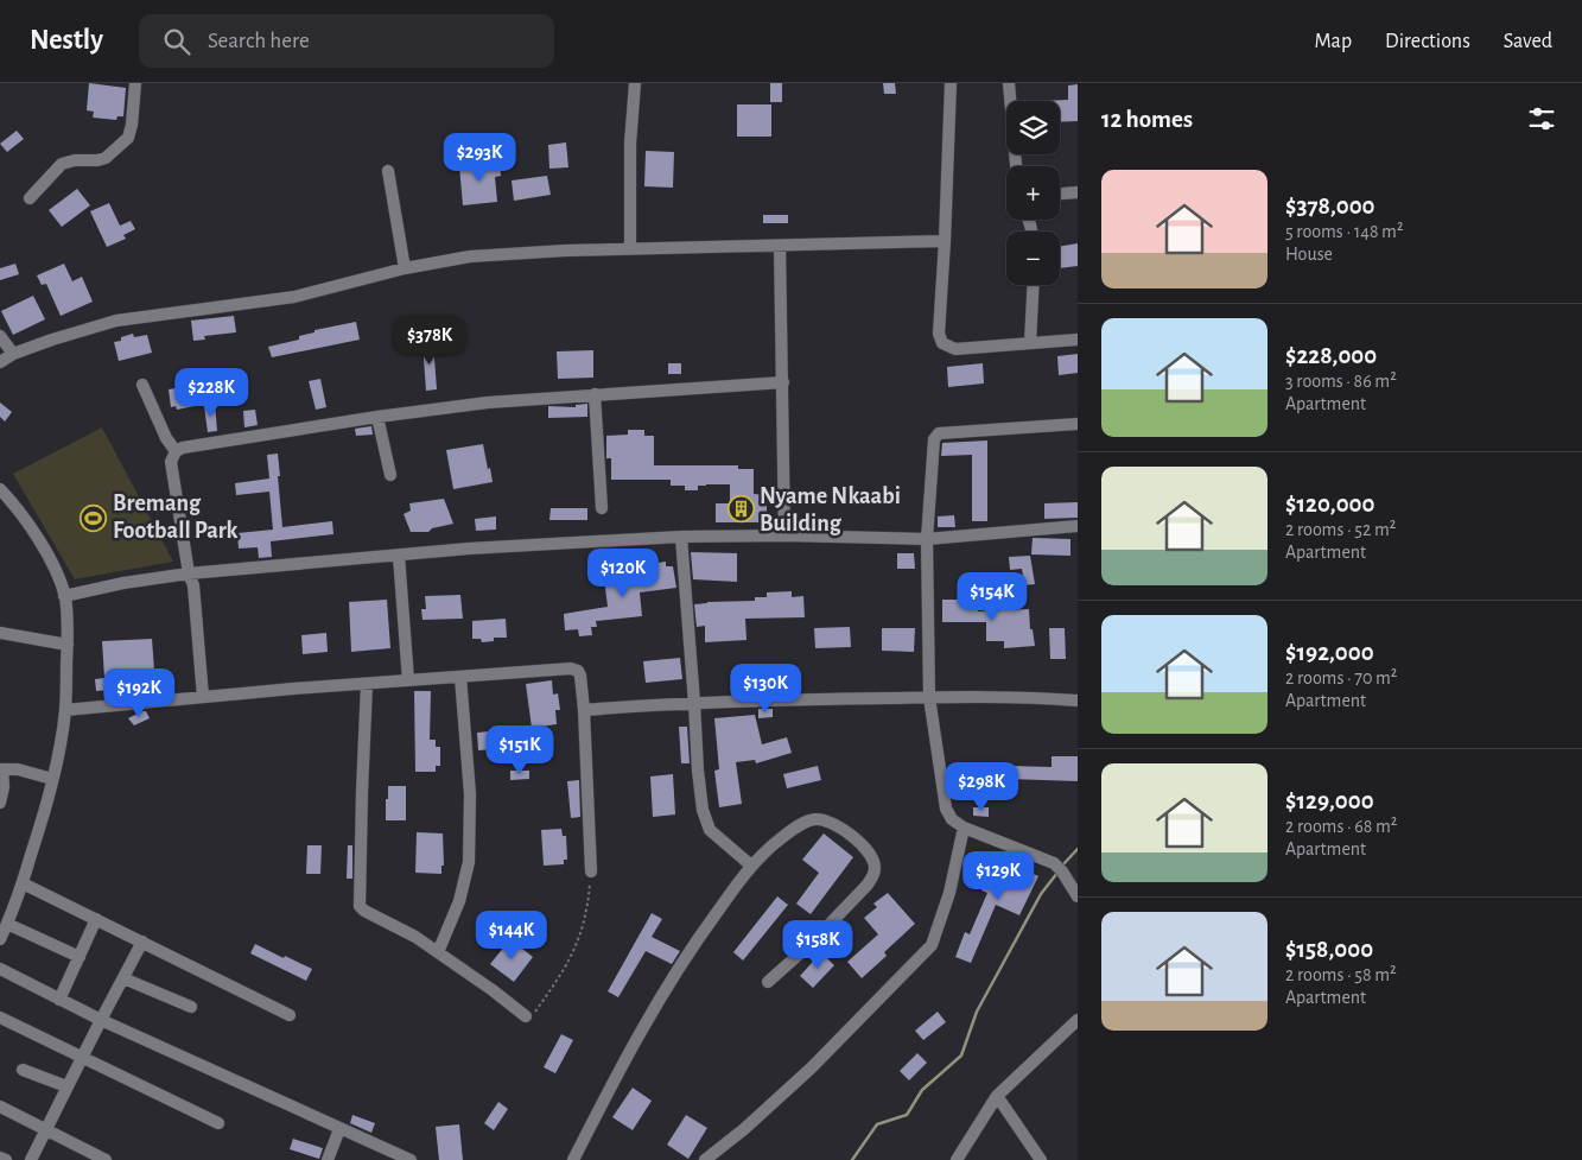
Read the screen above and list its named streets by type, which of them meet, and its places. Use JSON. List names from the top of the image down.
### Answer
{
  "places": {
    "building": ["Nyame Nkaabi Building"],
    "sports": ["Bremang Football Park"]
  },
  "page": {
    "header": "Nestly",
    "search": "Search here",
    "nav": ["Map", "Directions", "Saved"],
    "heading": "12 homes",
    "map_buttons": ["+", "−"],
    "price": [
      "$293K",
      "$378K",
      "$228K",
      "$120K",
      "$154K",
      "$130K",
      "$192K",
      "$151K",
      "$298K",
      "$129K",
      "$144K",
      "$158K"
    ],
    "list": [
      {
        "name": "$378,000",
        "note": "5 rooms · 148 m² · House"
      },
      {
        "name": "$228,000",
        "note": "3 rooms · 86 m² · Apartment"
      },
      {
        "name": "$120,000",
        "note": "2 rooms · 52 m² · Apartment"
      },
      {
        "name": "$192,000",
        "note": "2 rooms · 70 m² · Apartment"
      },
      {
        "name": "$129,000",
        "note": "2 rooms · 68 m² · Apartment"
      },
      {
        "name": "$158,000",
        "note": "2 rooms · 58 m² · Apartment"
      }
    ]
  }
}
